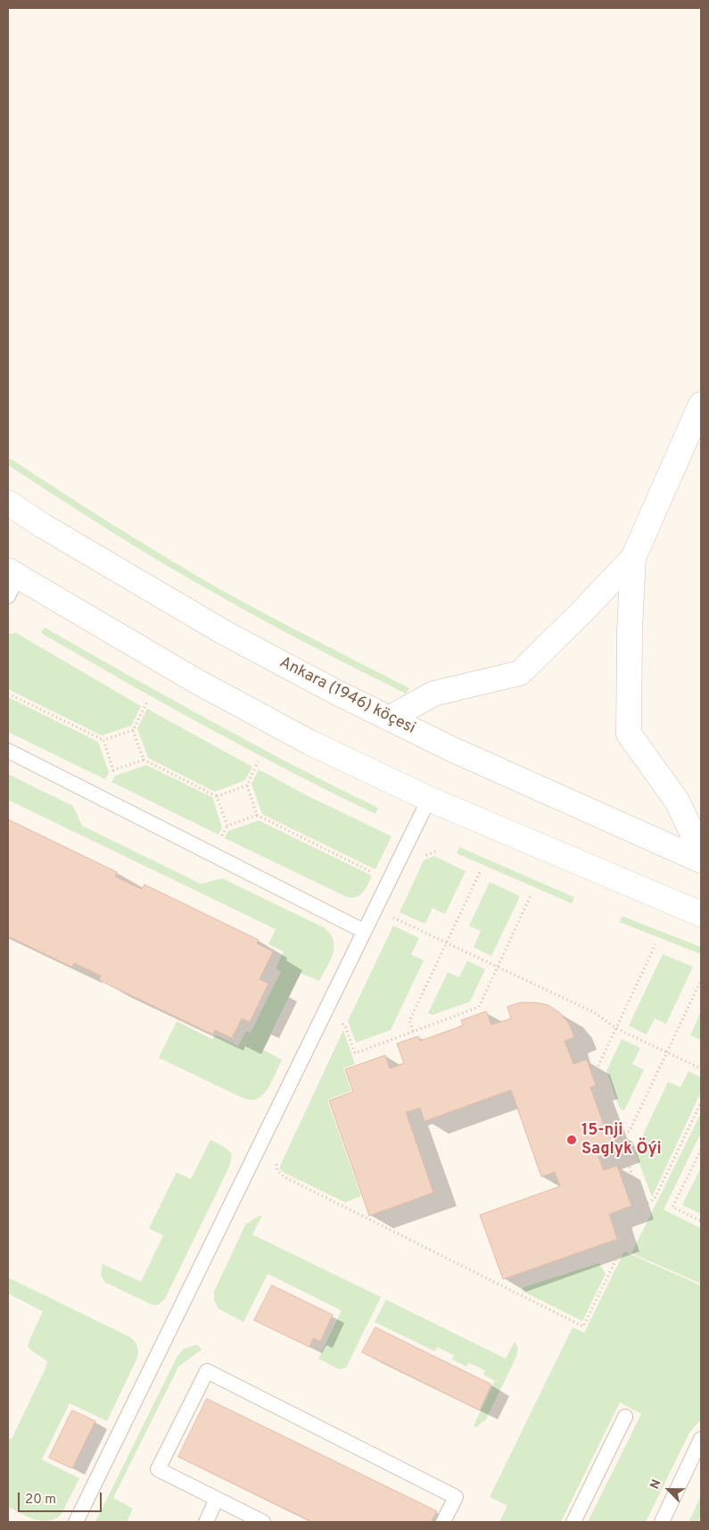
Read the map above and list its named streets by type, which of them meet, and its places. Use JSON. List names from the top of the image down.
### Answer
{
  "streets": {
    "main road": ["Ankara (1946) köçesi"]
  },
  "places": ["15-nji Saglyk Öýi"],
  "scale_bar": "20 m",
  "north": "top left"
}
